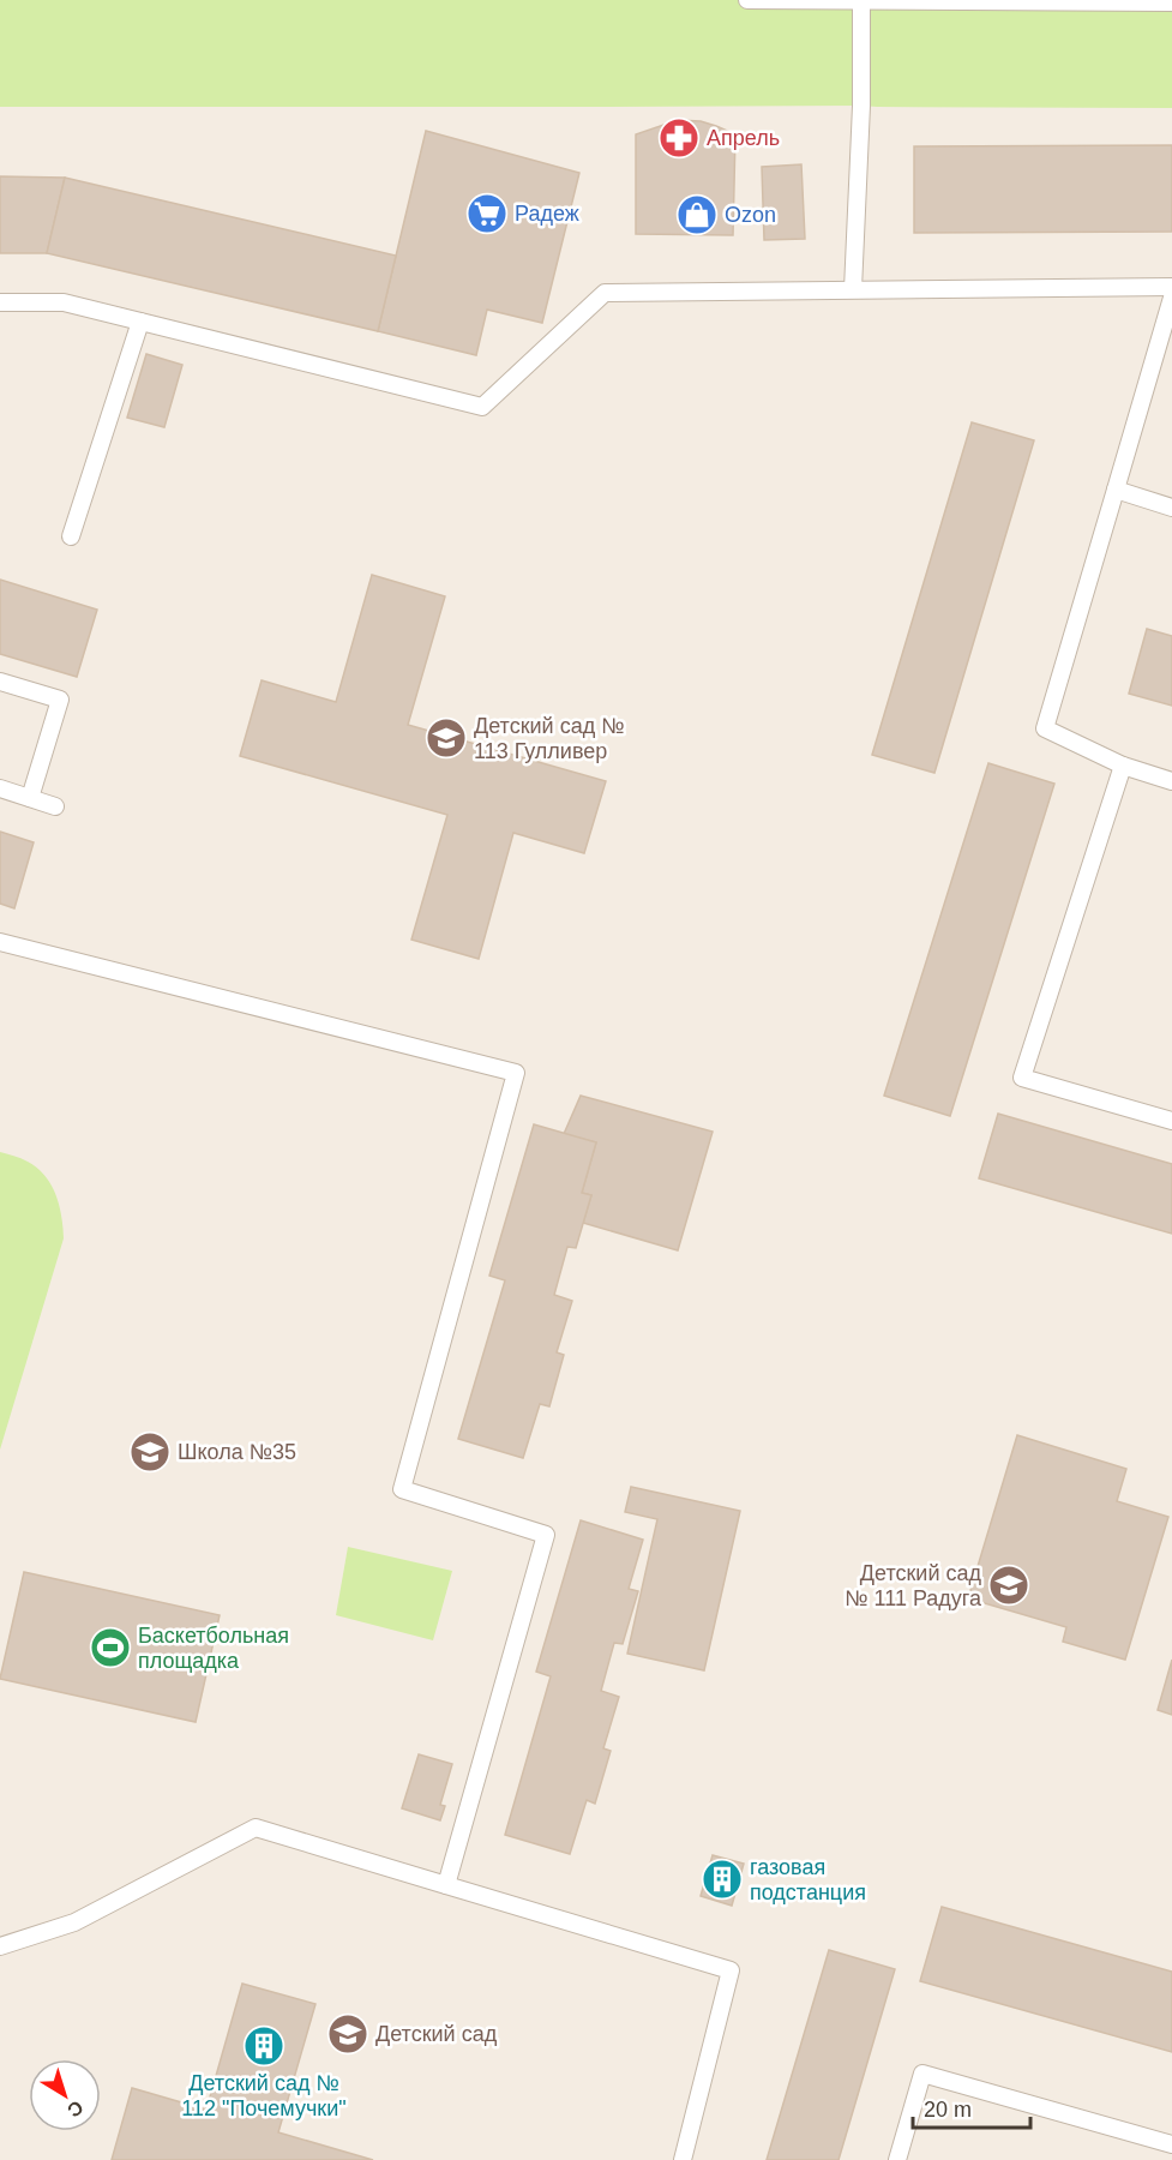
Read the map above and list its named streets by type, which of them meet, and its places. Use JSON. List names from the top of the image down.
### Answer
{
  "places": {
    "pharmacy": ["Апрель"],
    "supermarket": ["Радеж"],
    "shop": ["Ozon"],
    "school or university": [
      "Детский сад № 113 Гулливер",
      "Школа №35",
      "Детский сад № 111 Радуга",
      "Детский сад"
    ],
    "sports": ["Баскетбольная площадка"],
    "building": ["газовая подстанция", "Детский сад № 112 \"Почемучки\""]
  },
  "scale_bar": "20 m",
  "north": "bottom right"
}
